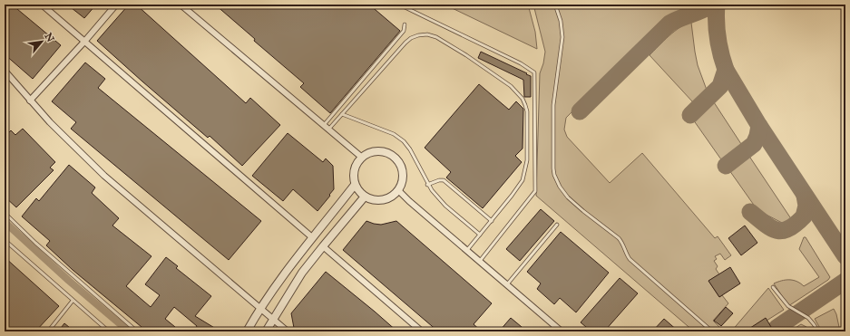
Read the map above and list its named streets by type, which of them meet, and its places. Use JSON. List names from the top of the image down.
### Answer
{
  "north": "top right"
}
